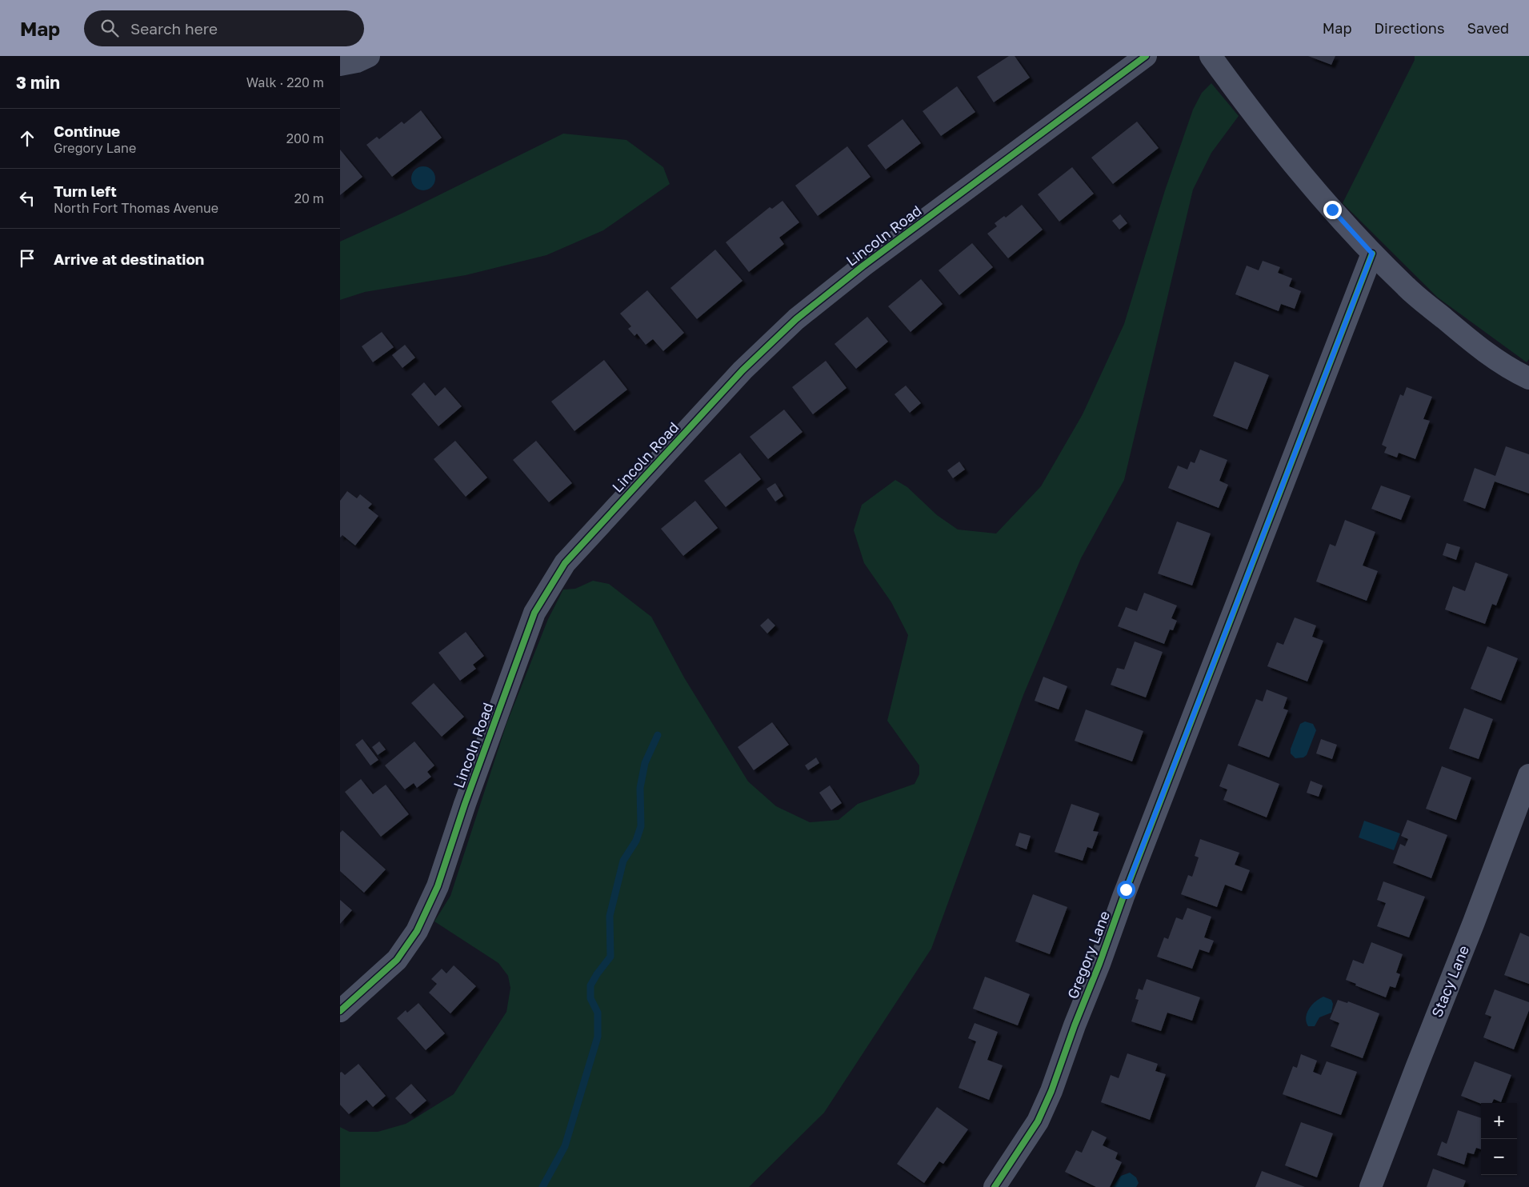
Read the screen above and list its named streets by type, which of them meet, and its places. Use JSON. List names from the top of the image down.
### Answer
{
  "streets": {
    "street": ["Lincoln Road", "Gregory Lane", "Stacy Lane"]
  },
  "page": {
    "header": "Map",
    "search": "Search here",
    "nav": ["Map", "Directions", "Saved"],
    "heading": ["3 min", "Walk · 220 m"],
    "list": [
      ["Continue", "Gregory Lane", "200 m"],
      ["Turn left", "North Fort Thomas Avenue", "20 m"],
      "Arrive at destination"
    ],
    "map_buttons": ["+", "−"]
  }
}
